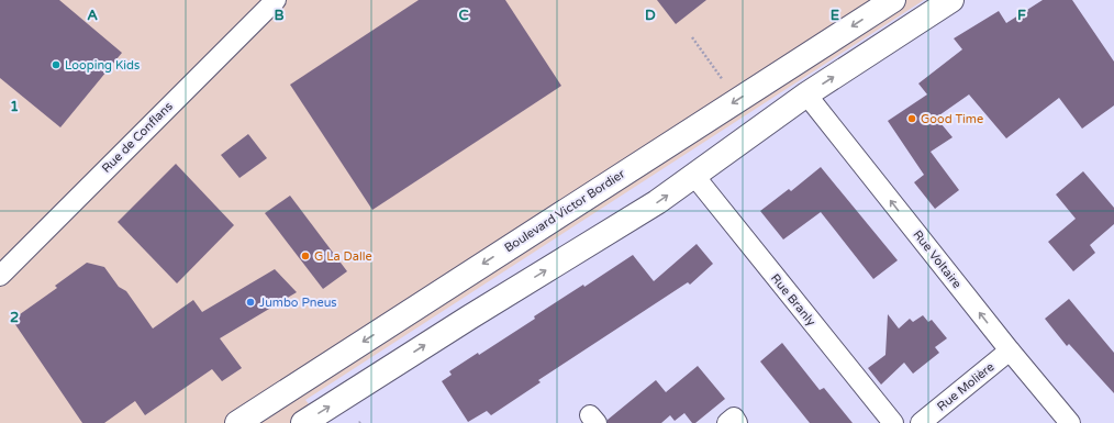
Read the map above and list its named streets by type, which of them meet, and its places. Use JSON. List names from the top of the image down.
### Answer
{
  "streets": {
    "main road": ["Boulevard Victor Bordier"],
    "street": [
      "Rue de Conflans",
      "Rue Voltaire",
      "Rue Branly",
      "Rue Molière"
    ]
  },
  "crossings": [
    ["Rue Voltaire", "Rue Molière"]
  ],
  "one_way": ["Rue Voltaire"],
  "places": [
    "Looping Kids",
    "Good Time",
    "G La Dalle",
    "Jumbo Pneus"
  ],
  "grid": {
    "columns": [
      "A",
      "B",
      "C",
      "D",
      "E",
      "F"
    ],
    "rows": ["1", "2"]
  }
}
